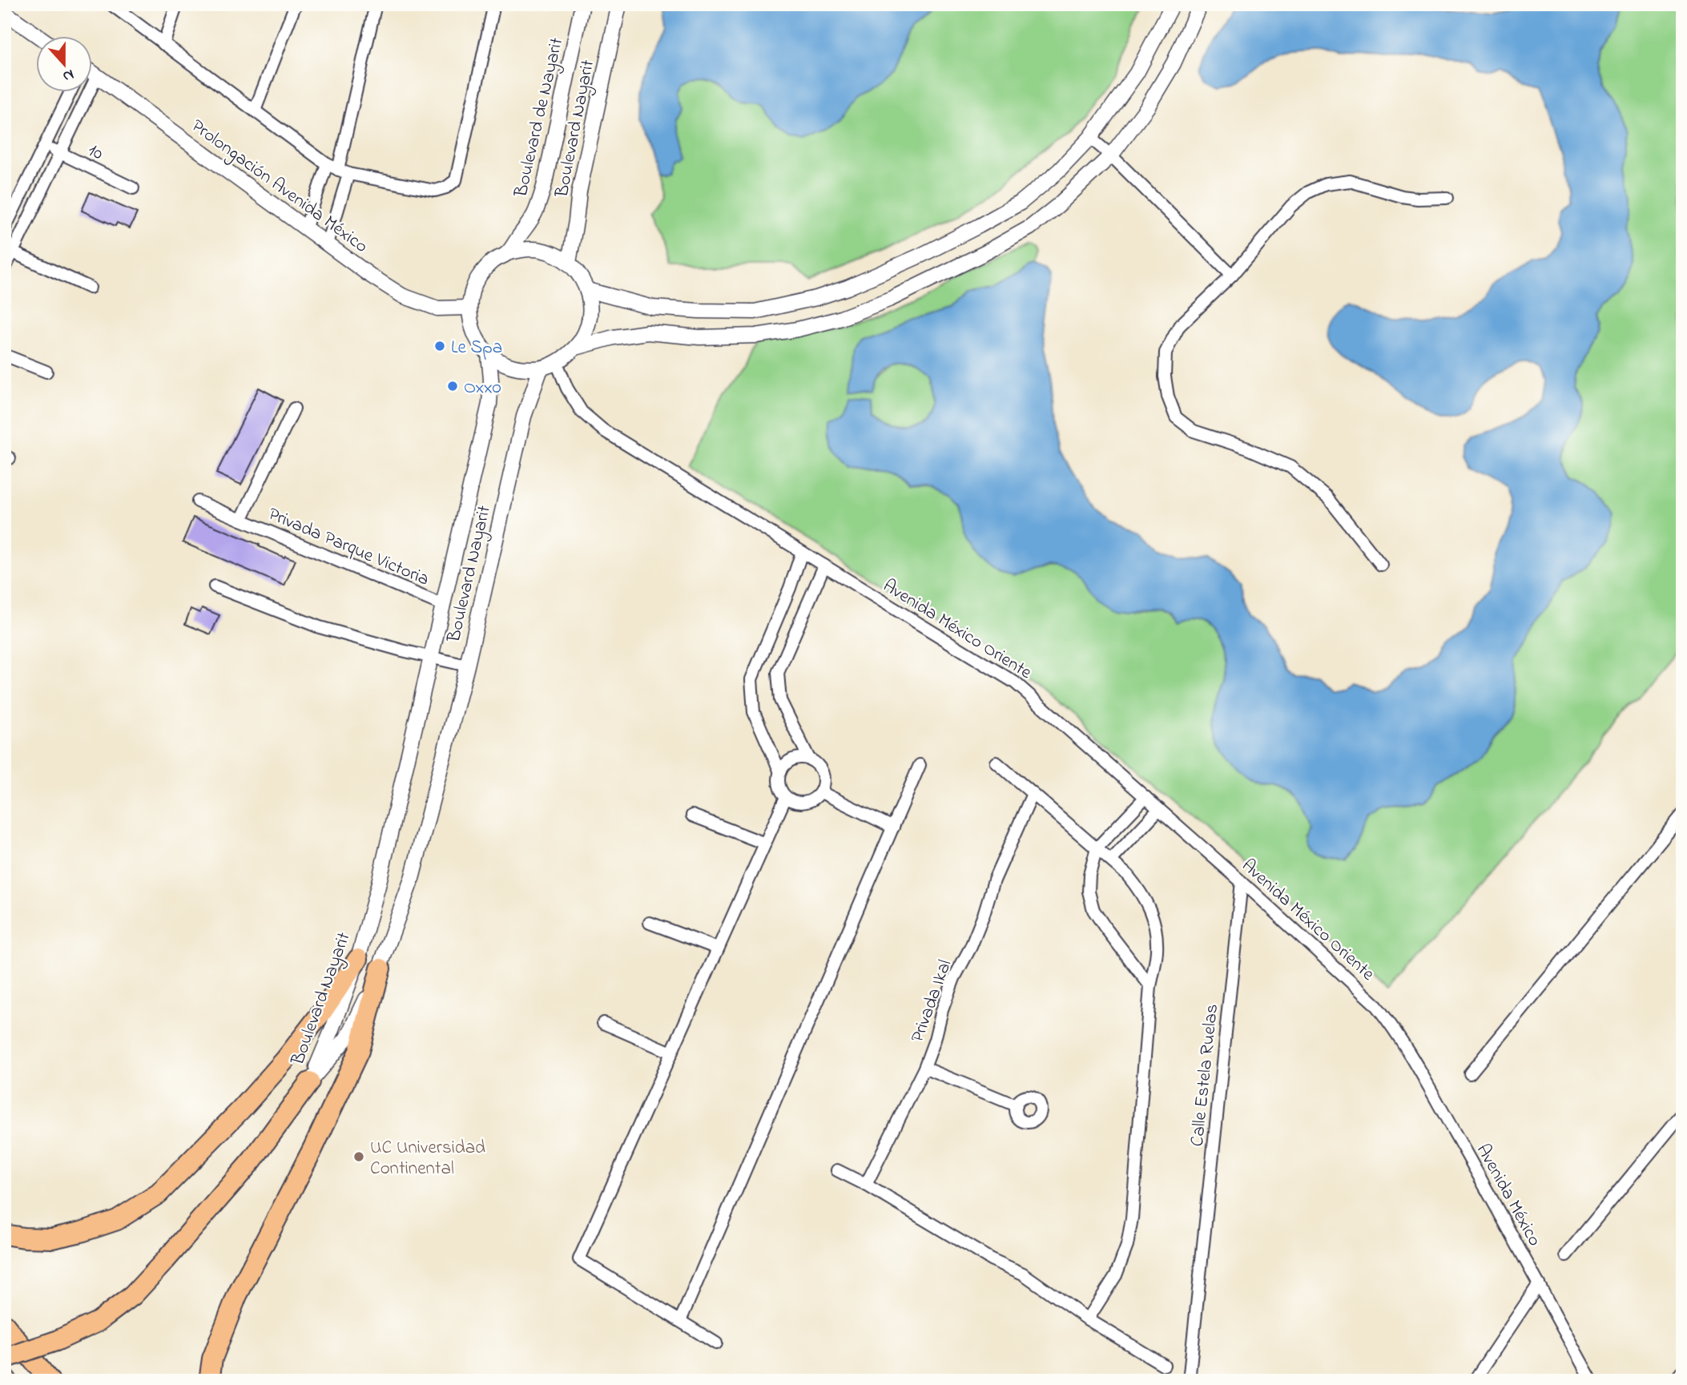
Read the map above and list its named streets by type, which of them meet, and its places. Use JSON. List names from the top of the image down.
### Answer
{
  "streets": {
    "street": [
      "Boulevard de Nayarit",
      "Boulevard Nayarit",
      "10",
      "Prolongación Avenida México",
      "Privada Parque Victoria",
      "Avenida México Oriente",
      "Privada Ikal",
      "Calle Estela Ruelas",
      "Avenida México"
    ]
  },
  "crossings": [
    ["Boulevard de Nayarit", "Boulevard Nayarit"],
    ["Boulevard de Nayarit", "Prolongación Avenida México"],
    ["Boulevard de Nayarit", "Avenida México Oriente"],
    ["Boulevard Nayarit", "Prolongación Avenida México"],
    ["Boulevard Nayarit", "Privada Parque Victoria"],
    ["Boulevard Nayarit", "Avenida México Oriente"],
    ["Prolongación Avenida México", "Avenida México Oriente"],
    ["Avenida México Oriente", "Calle Estela Ruelas"],
    ["Avenida México Oriente", "Avenida México"]
  ],
  "places": ["Le Spa", "Oxxo", "UC Universidad Continental"],
  "north": "bottom"
}
